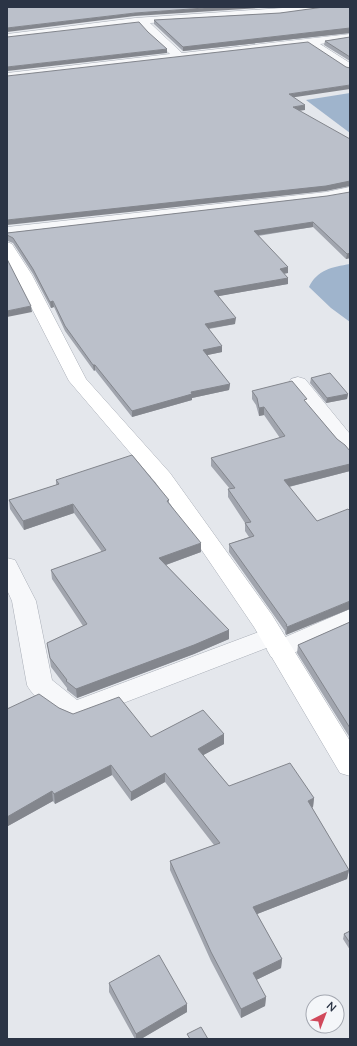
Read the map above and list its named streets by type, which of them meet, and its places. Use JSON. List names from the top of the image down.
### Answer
{
  "north": "top right"
}
